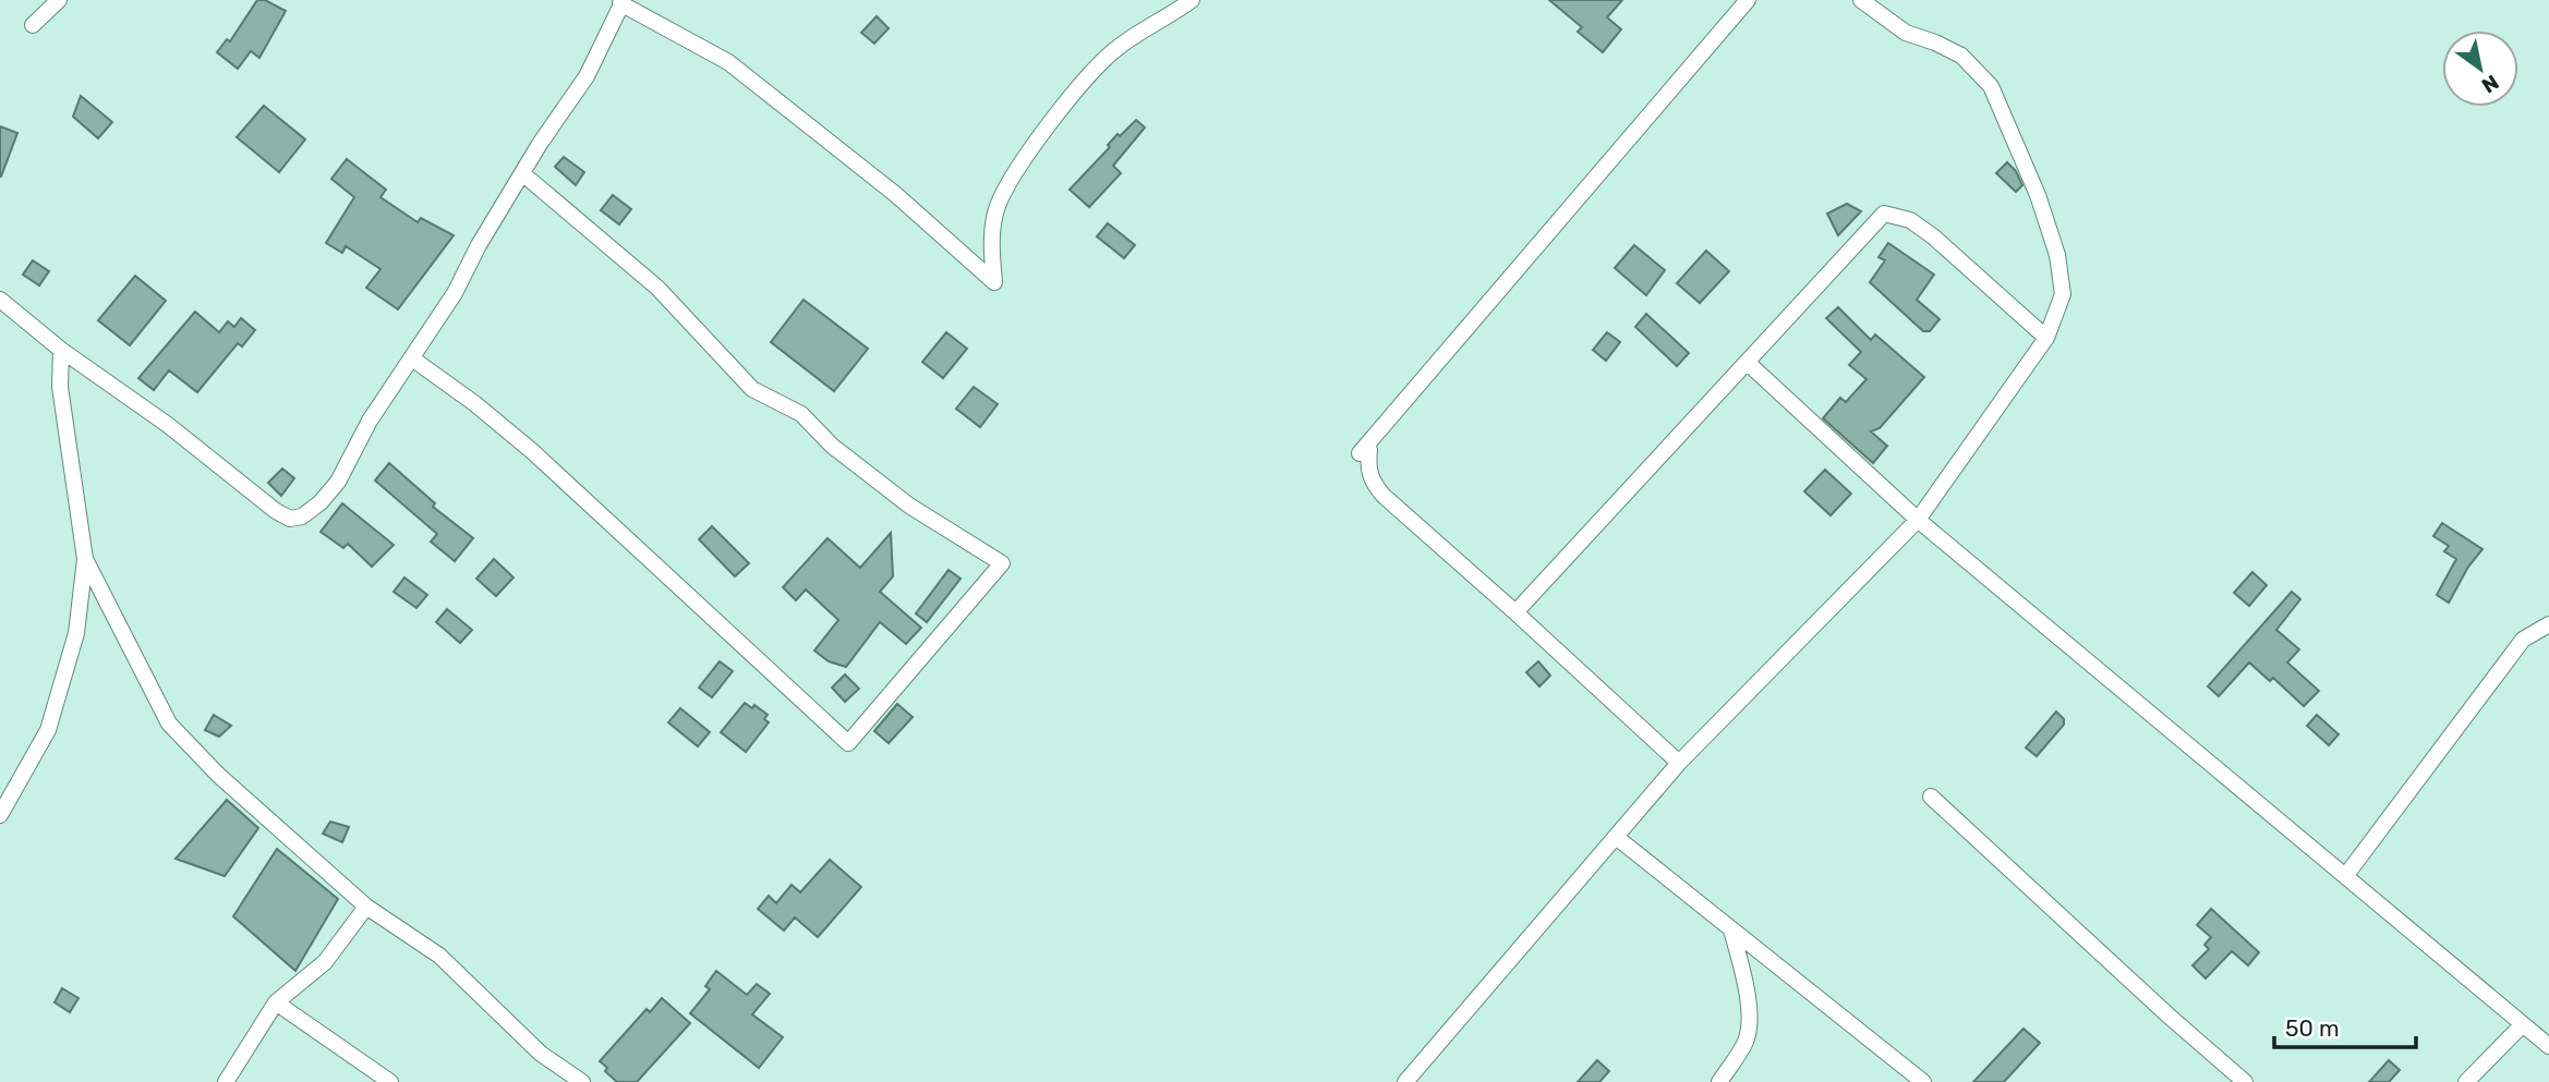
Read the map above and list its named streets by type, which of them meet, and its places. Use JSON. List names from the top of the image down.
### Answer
{
  "scale_bar": "50 m",
  "north": "bottom right"
}
